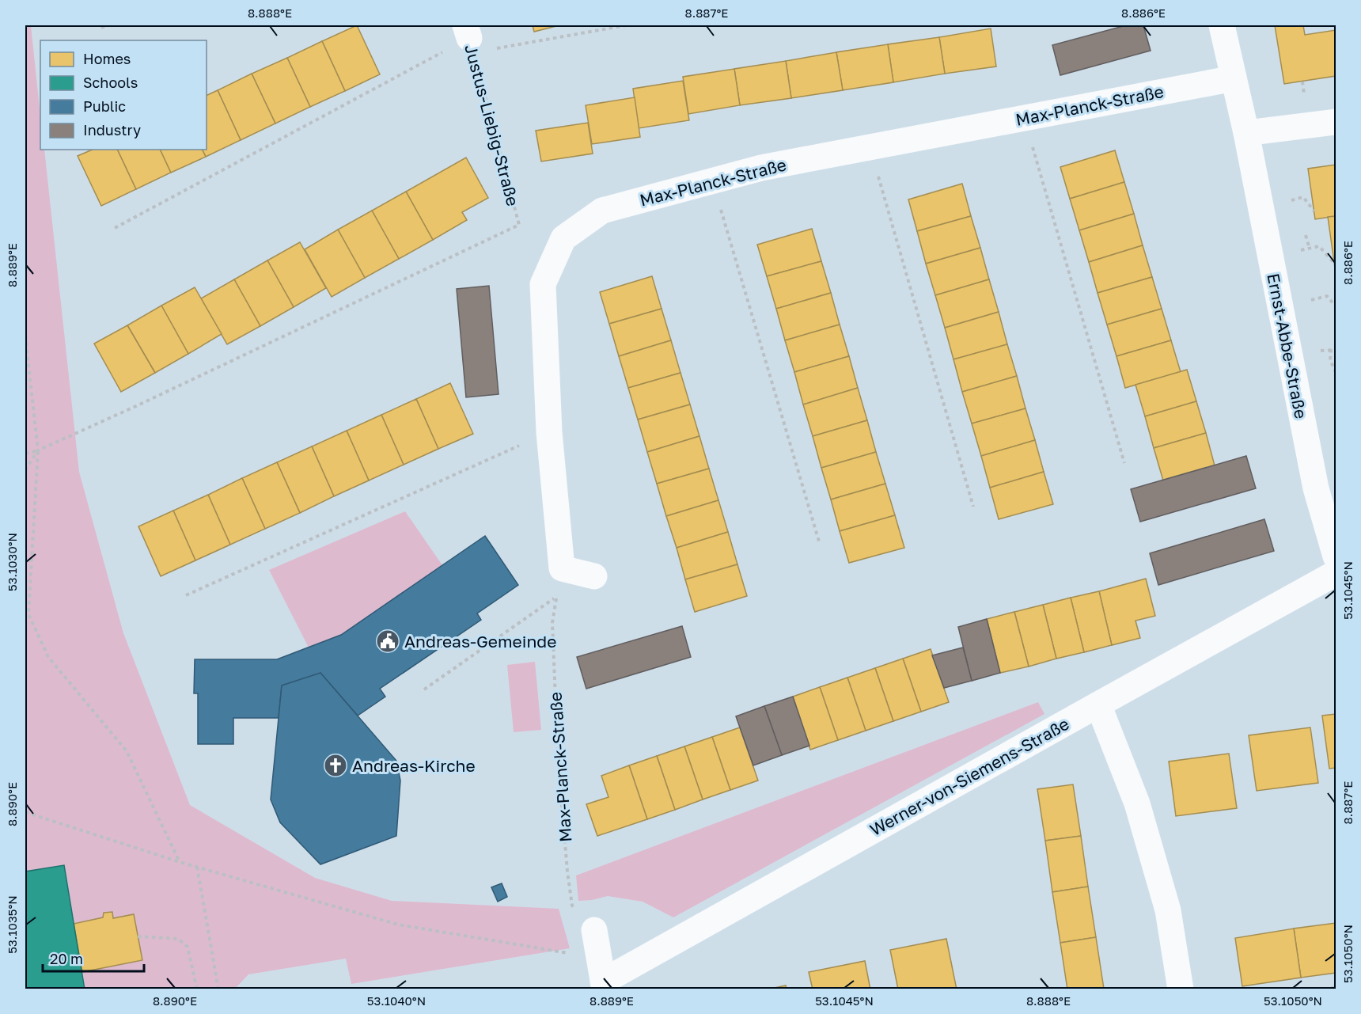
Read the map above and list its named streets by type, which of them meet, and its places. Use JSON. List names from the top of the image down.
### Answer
{
  "streets": {
    "street": ["Max-Planck-Straße", "Ernst-Abbe-Straße", "Werner-von-Siemens-Straße"],
    "path": ["Justus-Liebig-Straße"]
  },
  "crossings": [
    ["Max-Planck-Straße", "Ernst-Abbe-Straße"]
  ],
  "places": {
    "public building": ["Andreas-Gemeinde"],
    "church": ["Andreas-Kirche"]
  },
  "legend": [
    "Homes",
    "Schools",
    "Public",
    "Industry"
  ],
  "scale_bar": "20 m",
  "coordinates": [
    "8.888°E",
    "8.887°E",
    "8.886°E",
    "8.889°E",
    "53.1030°N",
    "53.1045°N",
    "8.890°E",
    "53.1035°N",
    "53.1050°N",
    "53.1040°N"
  ]
}
